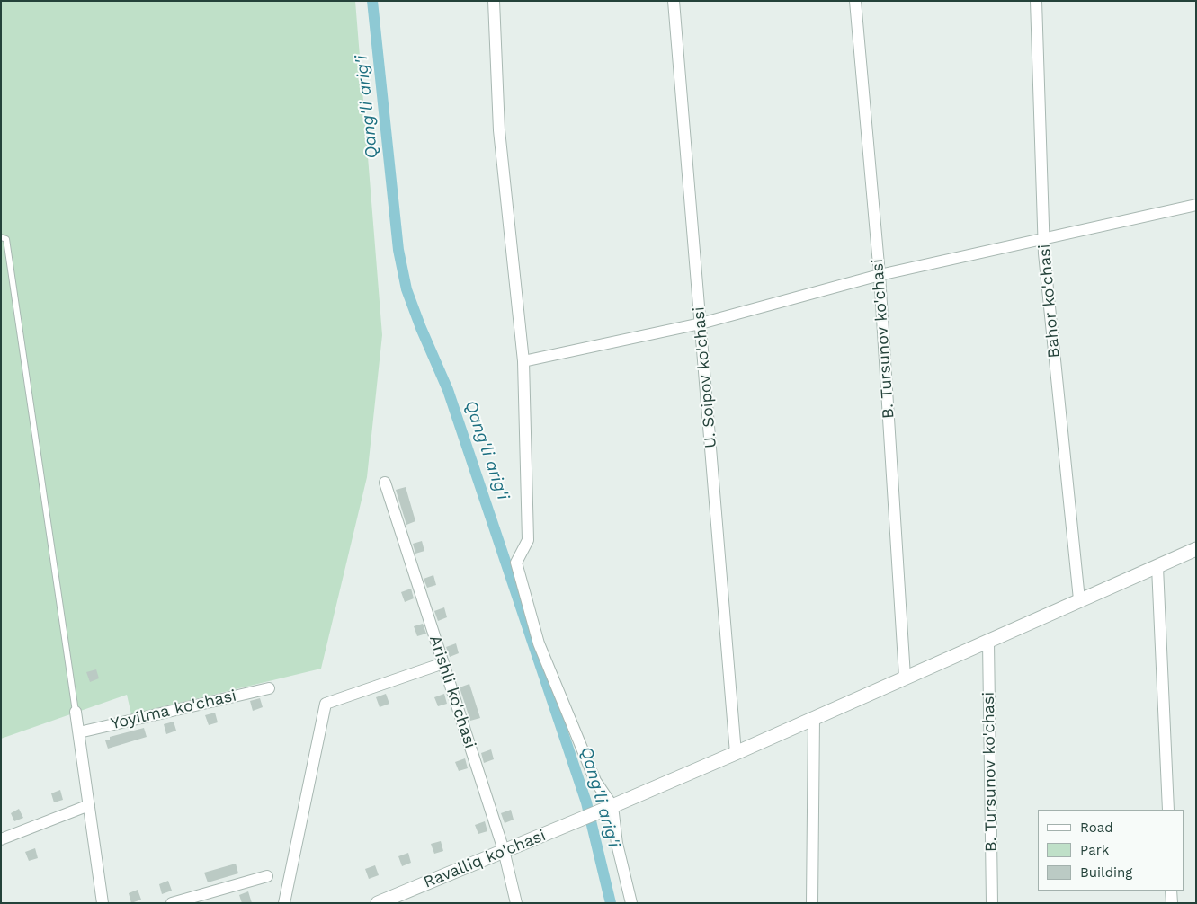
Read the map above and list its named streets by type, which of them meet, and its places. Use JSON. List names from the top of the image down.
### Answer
{
  "streets": {
    "street": [
      "Bahor ko'chasi",
      "B. Tursunov ko'chasi",
      "U. Soipov ko'chasi",
      "Arishli ko'chasi",
      "Yoyilma ko'chasi",
      "Ravalliq ko'chasi"
    ]
  },
  "crossings": [
    ["Bahor ko'chasi", "Ravalliq ko'chasi"],
    ["B. Tursunov ko'chasi", "Ravalliq ko'chasi"],
    ["U. Soipov ko'chasi", "Ravalliq ko'chasi"],
    ["Arishli ko'chasi", "Ravalliq ko'chasi"]
  ],
  "water": ["Qang'li arig'i"],
  "legend": ["Road", "Park", "Building"]
}
